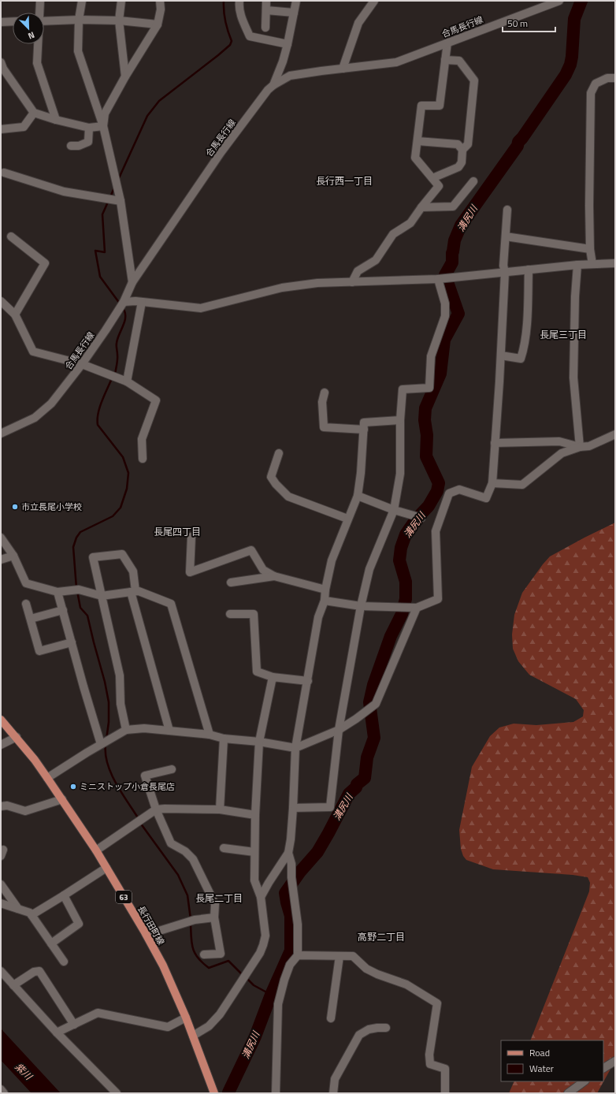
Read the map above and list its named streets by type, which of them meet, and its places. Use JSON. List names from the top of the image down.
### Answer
{
  "streets": {
    "main road": ["63", "長行田町線"],
    "street": ["合馬長行線"]
  },
  "districts": [
    "長行西一丁目",
    "長尾三丁目",
    "長尾四丁目",
    "長尾二丁目",
    "高野二丁目"
  ],
  "water": ["溝尻川", "紫川"],
  "places": ["市立長尾小学校", "ミニストップ小倉長尾店"],
  "legend": ["Road", "Water"],
  "scale_bar": "50 m",
  "north": "bottom right"
}
